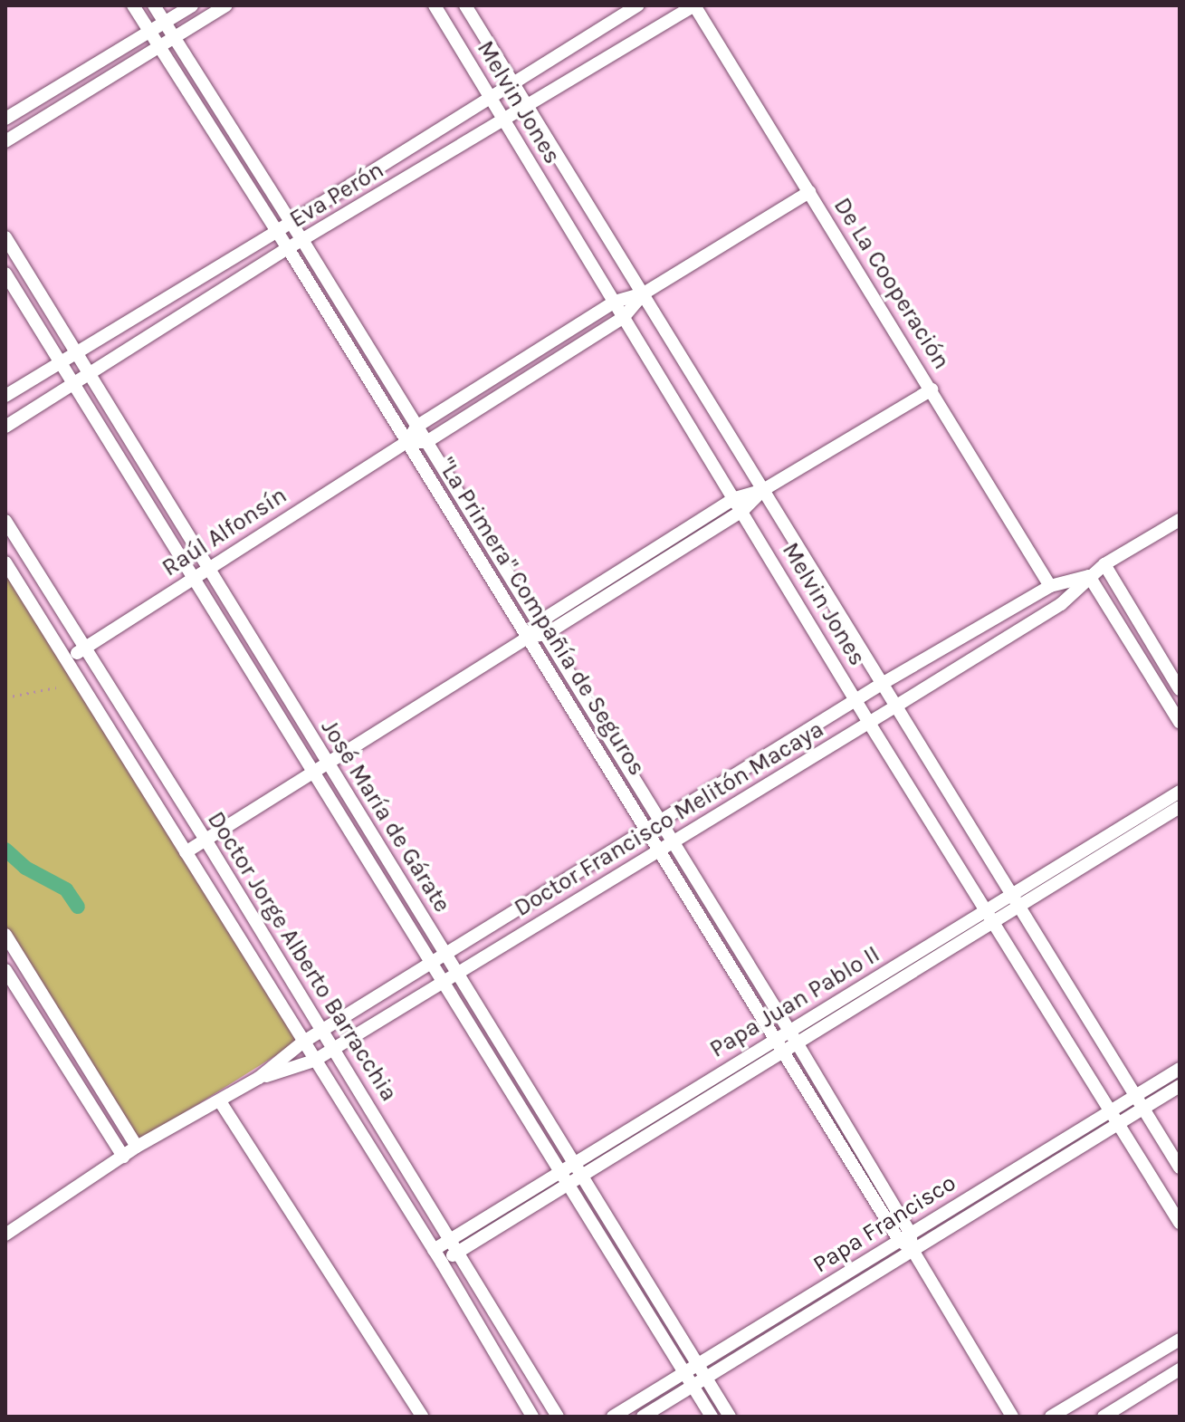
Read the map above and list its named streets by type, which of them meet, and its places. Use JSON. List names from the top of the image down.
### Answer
{
  "streets": {
    "street": [
      "Melvin Jones",
      "Eva Perón",
      "De La Cooperación",
      "Raúl Alfonsín",
      "\"La Primera\" Compañía de Seguros",
      "José María de Gárate",
      "Doctor Francisco Melitón Macaya",
      "Doctor Jorge Alberto Barracchia",
      "Papa Juan Pablo II",
      "Papa Francisco"
    ]
  },
  "crossings": [
    ["Melvin Jones", "Eva Perón"],
    ["Melvin Jones", "Raúl Alfonsín"],
    ["Melvin Jones", "Doctor Francisco Melitón Macaya"],
    ["Melvin Jones", "Papa Juan Pablo II"],
    ["Melvin Jones", "Papa Francisco"],
    ["Eva Perón", "De La Cooperación"],
    ["Eva Perón", "\"La Primera\" Compañía de Seguros"],
    ["Eva Perón", "José María de Gárate"],
    ["De La Cooperación", "Raúl Alfonsín"],
    ["De La Cooperación", "Doctor Francisco Melitón Macaya"],
    ["Raúl Alfonsín", "\"La Primera\" Compañía de Seguros"],
    ["Raúl Alfonsín", "José María de Gárate"],
    ["Raúl Alfonsín", "Doctor Jorge Alberto Barracchia"],
    ["\"La Primera\" Compañía de Seguros", "Doctor Francisco Melitón Macaya"],
    ["\"La Primera\" Compañía de Seguros", "Papa Juan Pablo II"],
    ["\"La Primera\" Compañía de Seguros", "Papa Francisco"],
    ["José María de Gárate", "Doctor Francisco Melitón Macaya"],
    ["José María de Gárate", "Papa Juan Pablo II"],
    ["José María de Gárate", "Papa Francisco"],
    ["Doctor Francisco Melitón Macaya", "Doctor Jorge Alberto Barracchia"],
    ["Doctor Jorge Alberto Barracchia", "Papa Juan Pablo II"]
  ]
}
